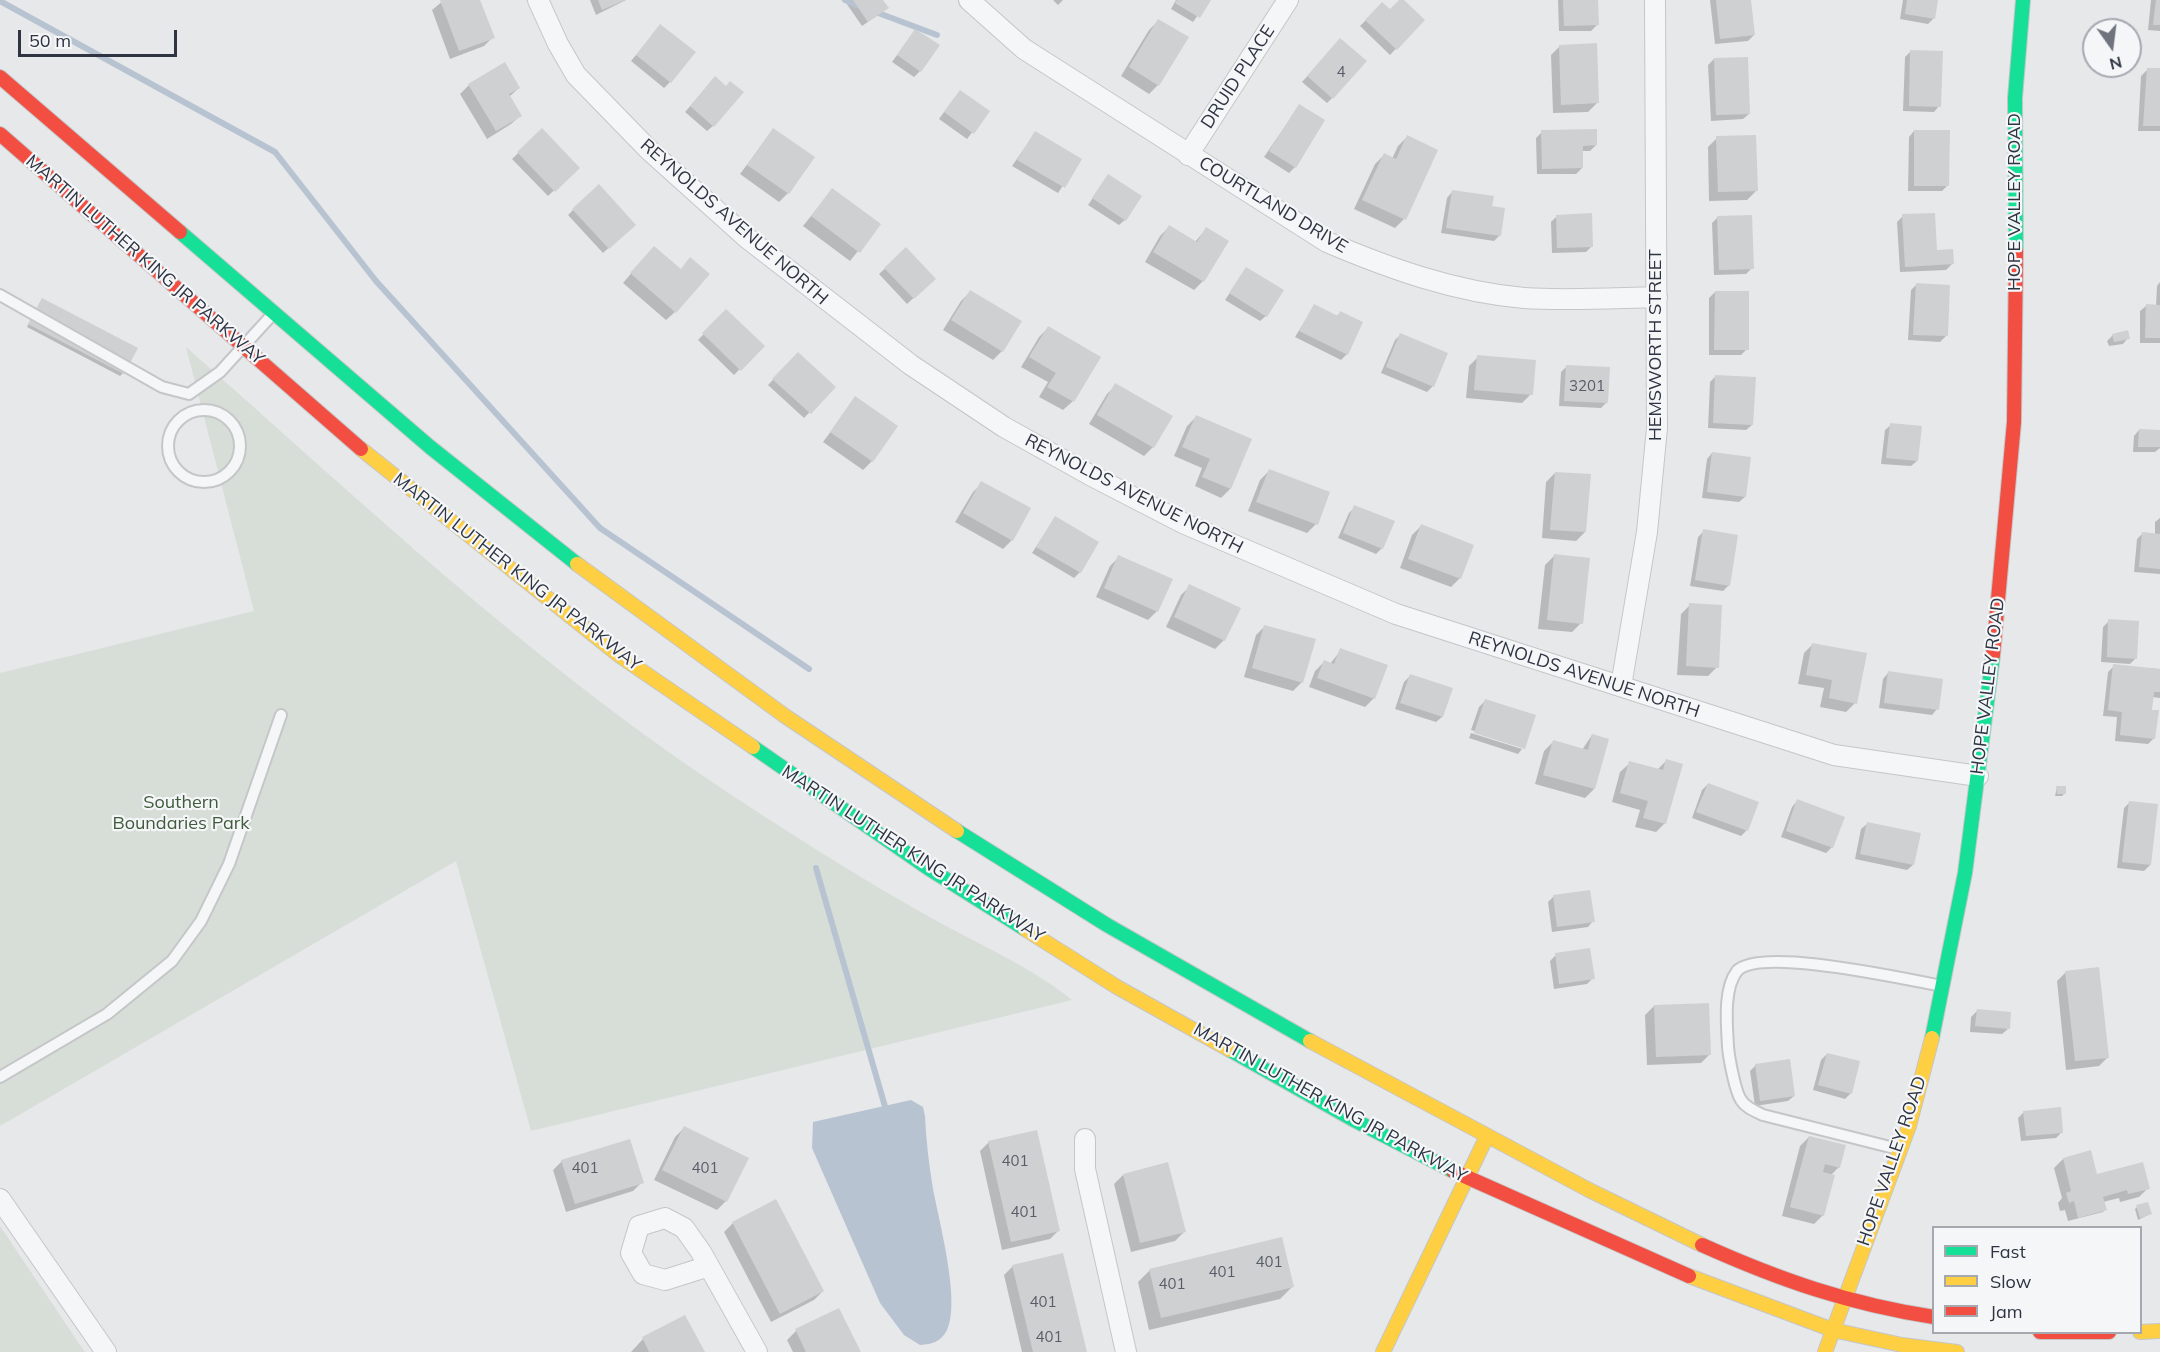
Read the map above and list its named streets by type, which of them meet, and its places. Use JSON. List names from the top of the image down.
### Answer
{
  "streets": {
    "main road": ["HOPE VALLEY ROAD", "MARTIN LUTHER KING JR PARKWAY"],
    "street": [
      "DRUID PLACE",
      "COURTLAND DRIVE",
      "REYNOLDS AVENUE NORTH",
      "HEMSWORTH STREET"
    ]
  },
  "crossings": [
    ["DRUID PLACE", "COURTLAND DRIVE"],
    ["HOPE VALLEY ROAD", "REYNOLDS AVENUE NORTH"],
    ["HOPE VALLEY ROAD", "MARTIN LUTHER KING JR PARKWAY"],
    ["COURTLAND DRIVE", "HEMSWORTH STREET"],
    ["REYNOLDS AVENUE NORTH", "HEMSWORTH STREET"]
  ],
  "parks": ["Southern Boundaries Park"],
  "house_numbers": [
    "4",
    "3201",
    "401",
    "401",
    "401",
    "401",
    "401",
    "401",
    "401",
    "401",
    "401"
  ],
  "legend": ["Fast", "Slow", "Jam"],
  "scale_bar": "50 m",
  "north": "bottom"
}
